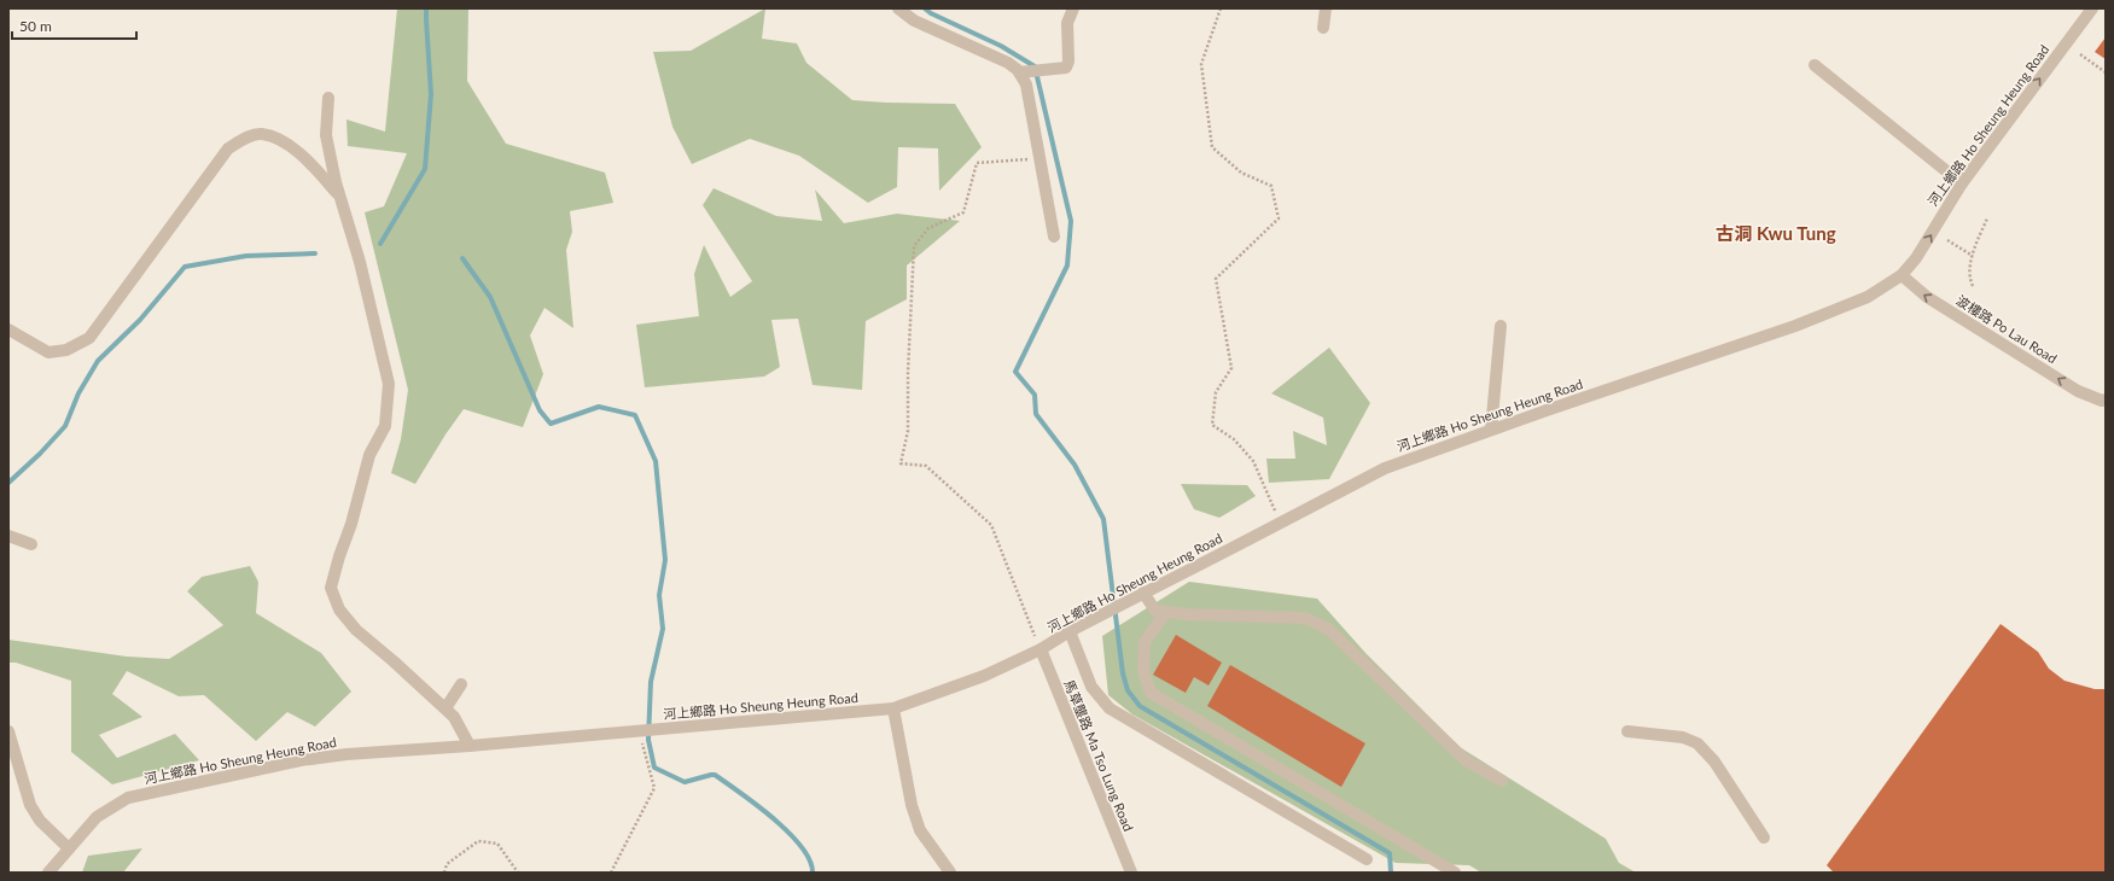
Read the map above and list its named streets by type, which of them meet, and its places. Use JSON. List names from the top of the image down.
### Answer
{
  "streets": {
    "street": ["河上鄉路 Ho Sheung Heung Road", "波樓路 Po Lau Road", "馬草壟路 Ma Tso Lung Road"]
  },
  "crossings": [
    ["河上鄉路 Ho Sheung Heung Road", "波樓路 Po Lau Road"],
    ["河上鄉路 Ho Sheung Heung Road", "馬草壟路 Ma Tso Lung Road"]
  ],
  "one_way": ["波樓路 Po Lau Road"],
  "districts": ["古洞 Kwu Tung"],
  "scale_bar": "50 m"
}
